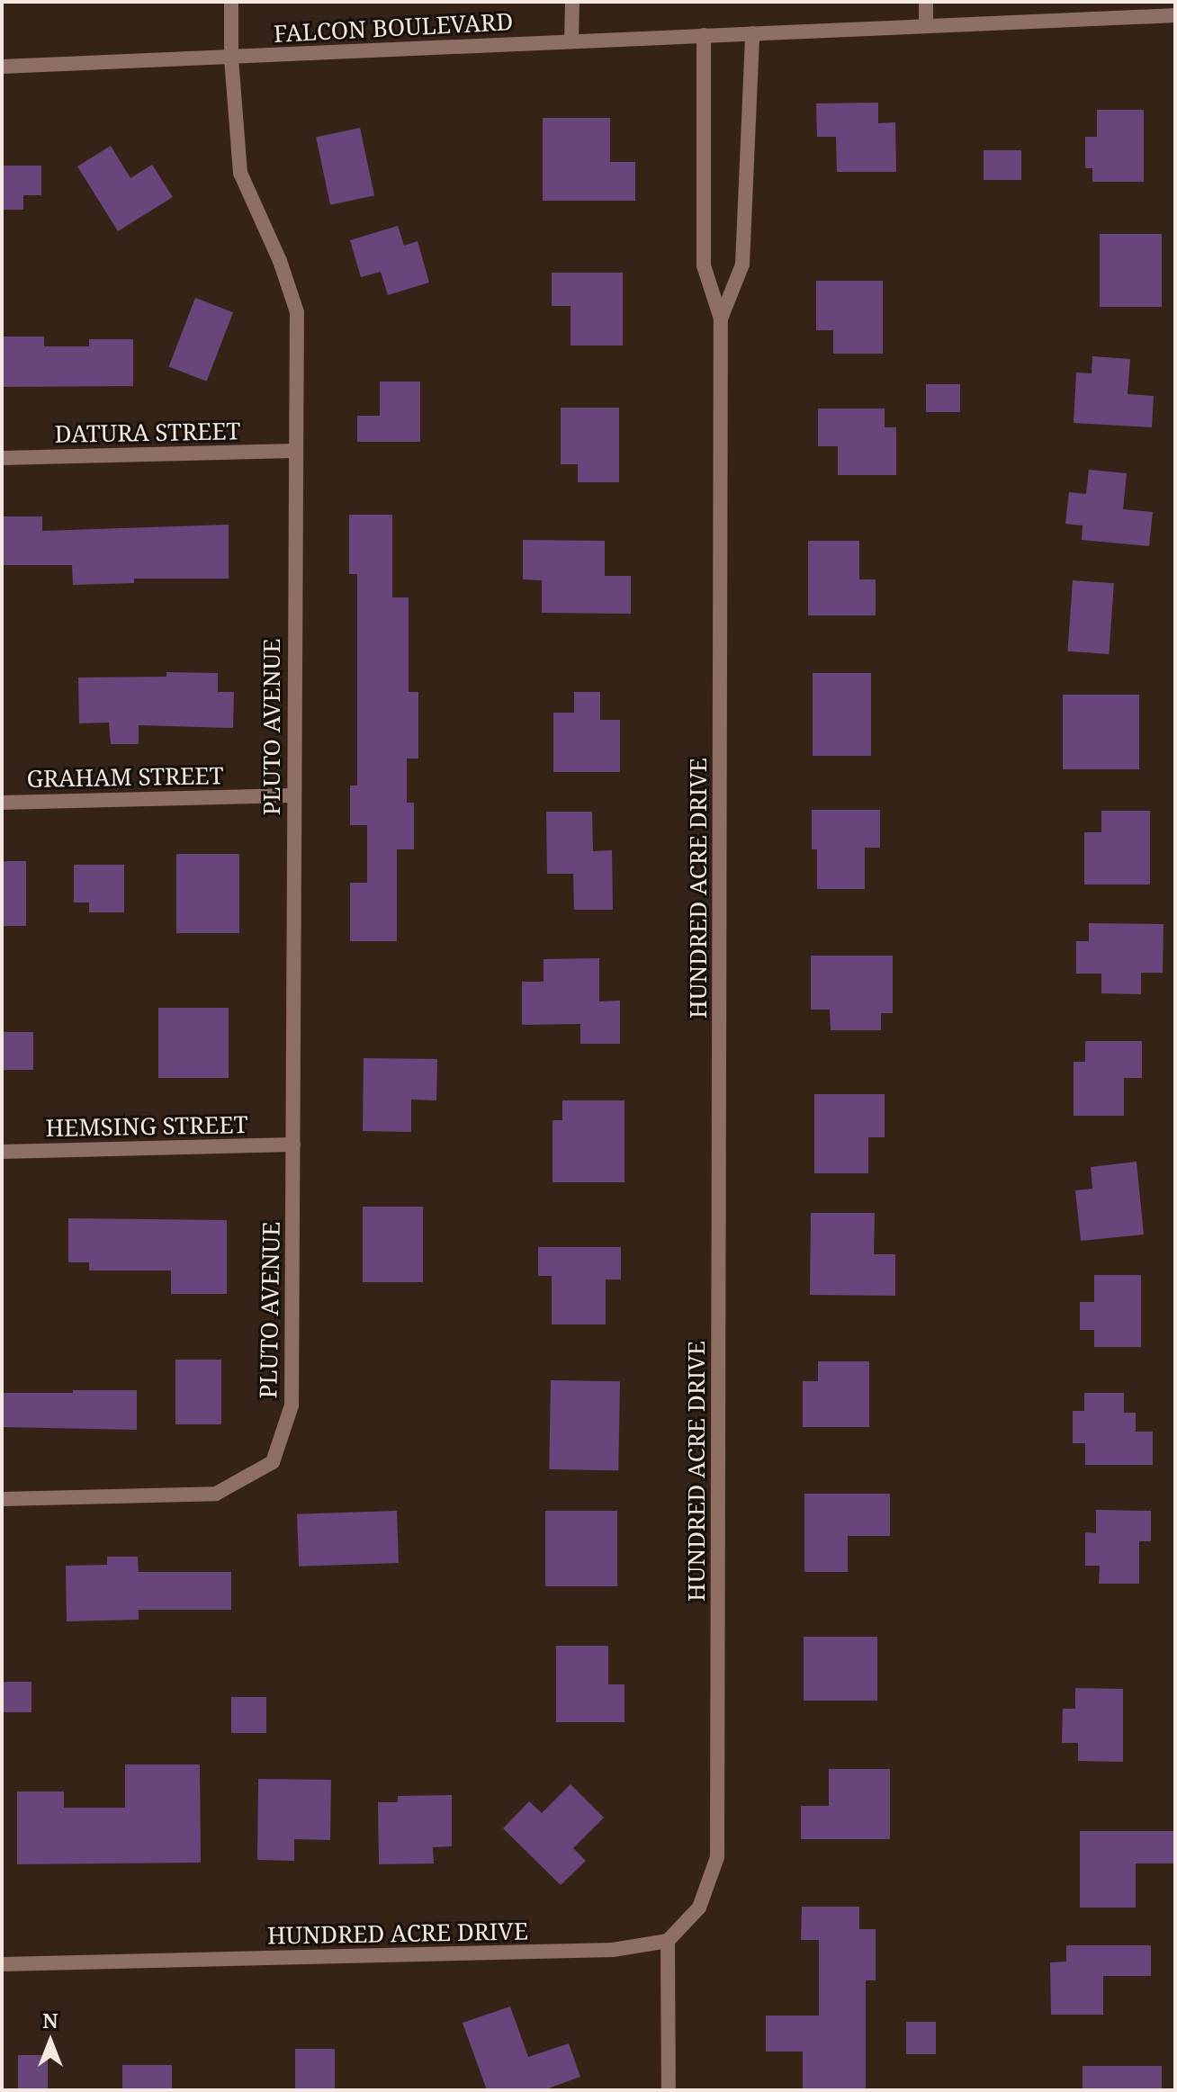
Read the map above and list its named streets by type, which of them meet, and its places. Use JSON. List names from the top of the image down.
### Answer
{
  "streets": {
    "street": [
      "FALCON BOULEVARD",
      "DATURA STREET",
      "PLUTO AVENUE",
      "GRAHAM STREET",
      "HUNDRED ACRE DRIVE",
      "HEMSING STREET"
    ]
  },
  "crossings": [
    ["FALCON BOULEVARD", "PLUTO AVENUE"],
    ["FALCON BOULEVARD", "HUNDRED ACRE DRIVE"],
    ["DATURA STREET", "PLUTO AVENUE"],
    ["PLUTO AVENUE", "GRAHAM STREET"],
    ["PLUTO AVENUE", "HEMSING STREET"]
  ],
  "north": "top"
}
